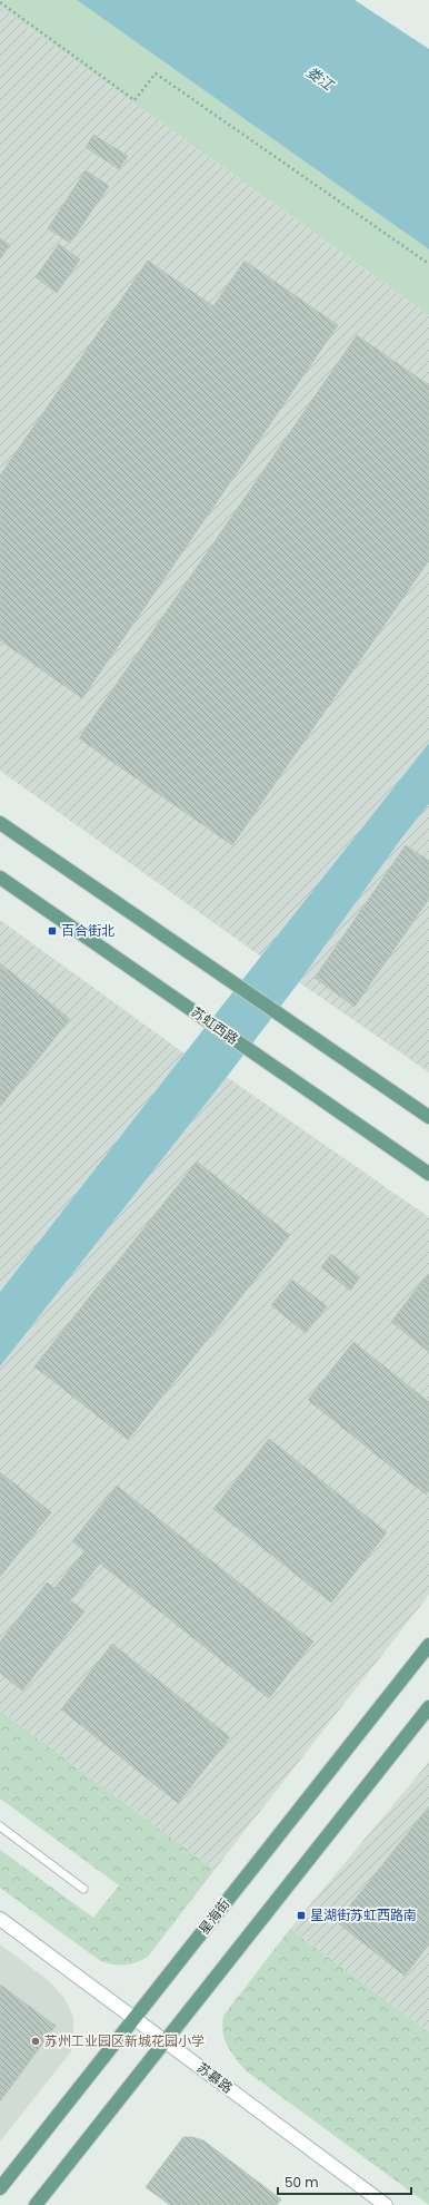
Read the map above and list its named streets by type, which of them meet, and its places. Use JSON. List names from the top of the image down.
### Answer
{
  "streets": {
    "main road": ["苏虹西路", "星海街", "苏慕路"]
  },
  "crossings": [
    ["星海街", "苏慕路"]
  ],
  "water": ["娄江"],
  "places": {
    "transit": ["百合街北", "星湖街苏虹西路南"],
    "other": ["苏州工业园区新城花园小学"]
  },
  "scale_bar": "50 m"
}
